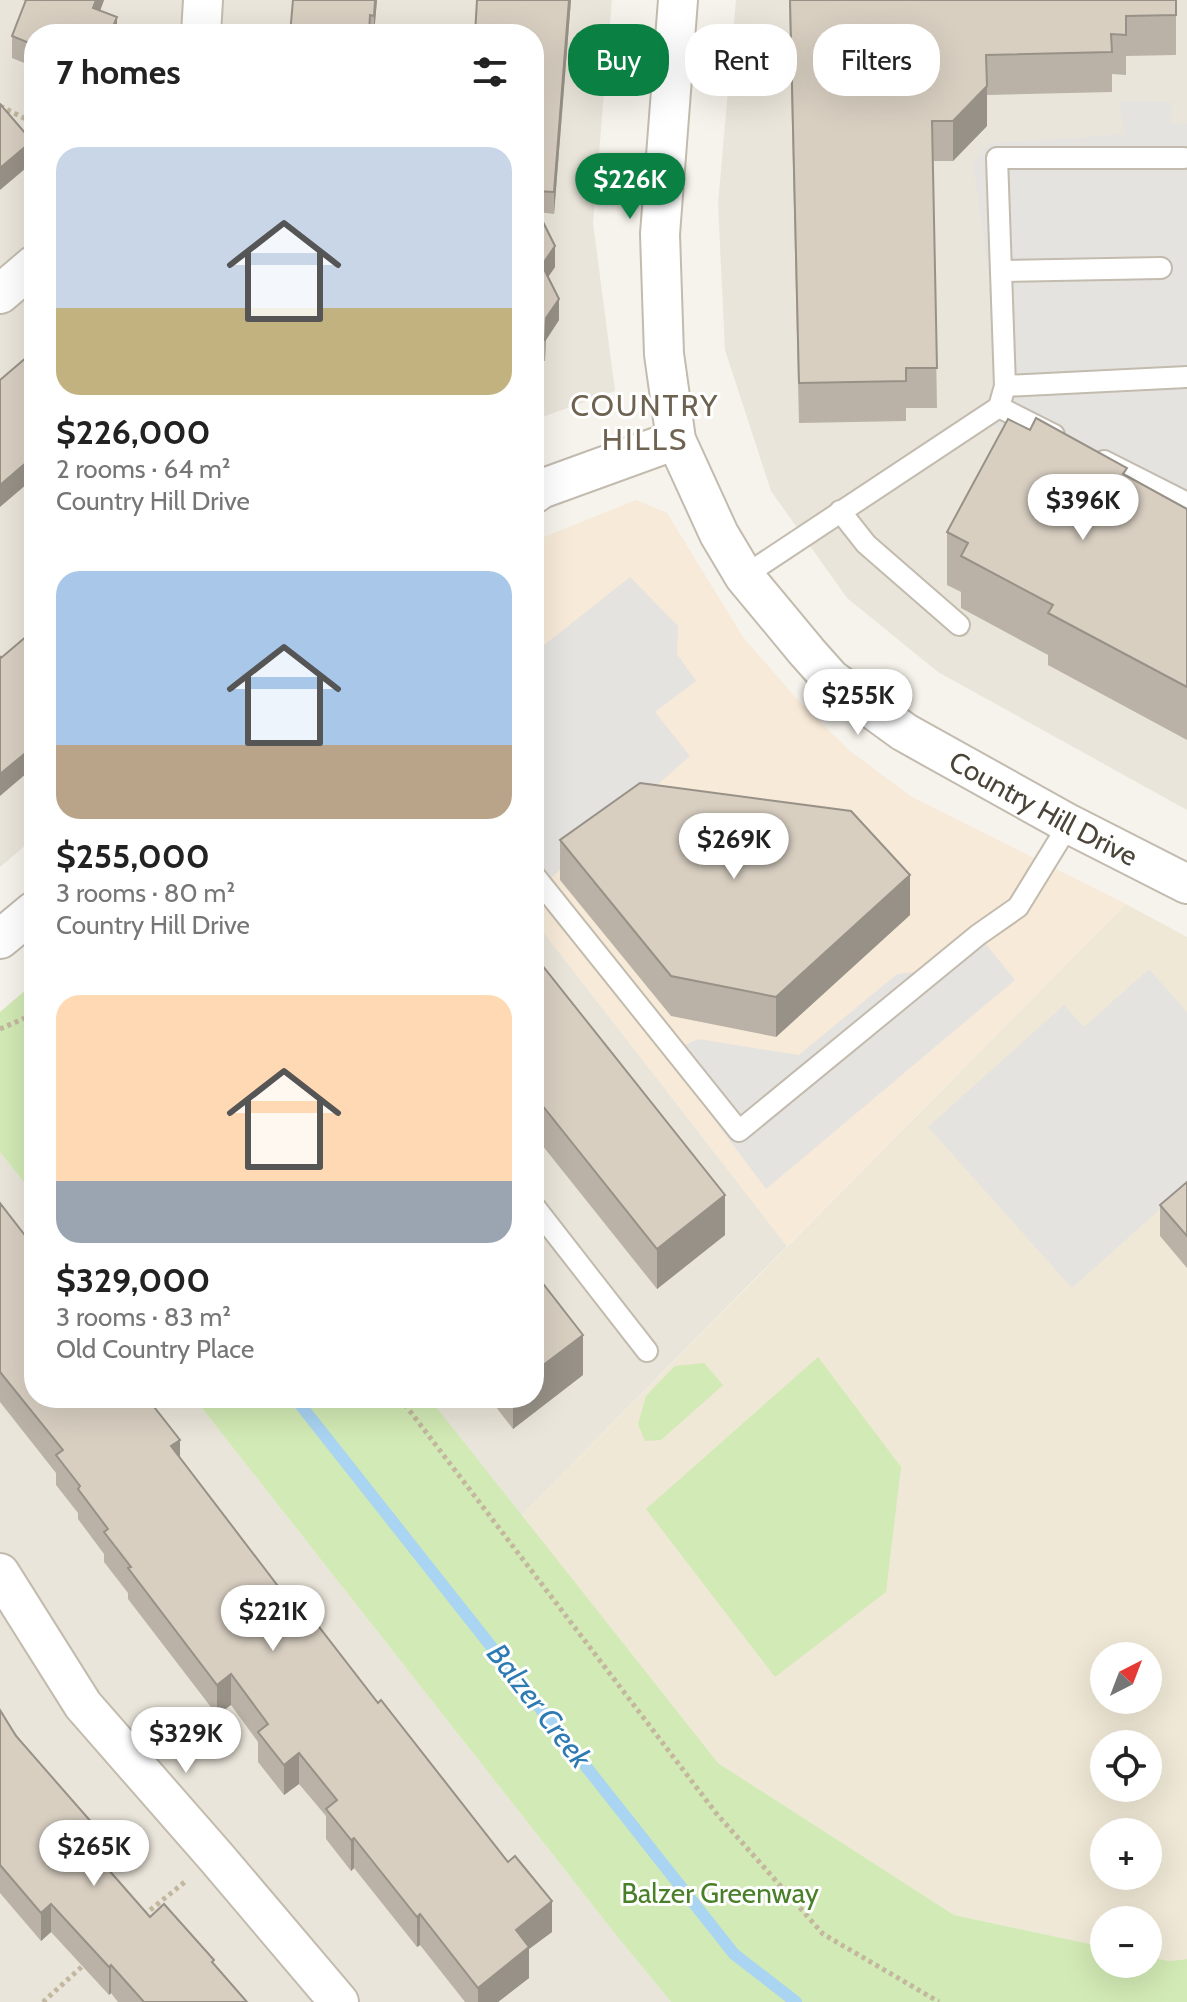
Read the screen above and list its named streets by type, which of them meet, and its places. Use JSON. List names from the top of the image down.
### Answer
{
  "streets": {
    "street": ["Country Hill Drive"]
  },
  "districts": ["COUNTRY HILLS"],
  "water": ["Balzer Creek"],
  "parks": ["Balzer Greenway"],
  "north": "top right",
  "page": {
    "chip": ["Buy", "Rent", "Filters"],
    "heading": "7 homes",
    "list": [
      {
        "name": "$226,000",
        "note": "2 rooms · 64 m² · Country Hill Drive"
      },
      {
        "name": "$255,000",
        "note": "3 rooms · 80 m² · Country Hill Drive"
      },
      {
        "name": "$329,000",
        "note": "3 rooms · 83 m² · Old Country Place"
      }
    ],
    "price": [
      "$226K",
      "$396K",
      "$255K",
      "$269K",
      "$221K",
      "$329K",
      "$265K"
    ],
    "map_buttons": ["+", "−"]
  }
}
